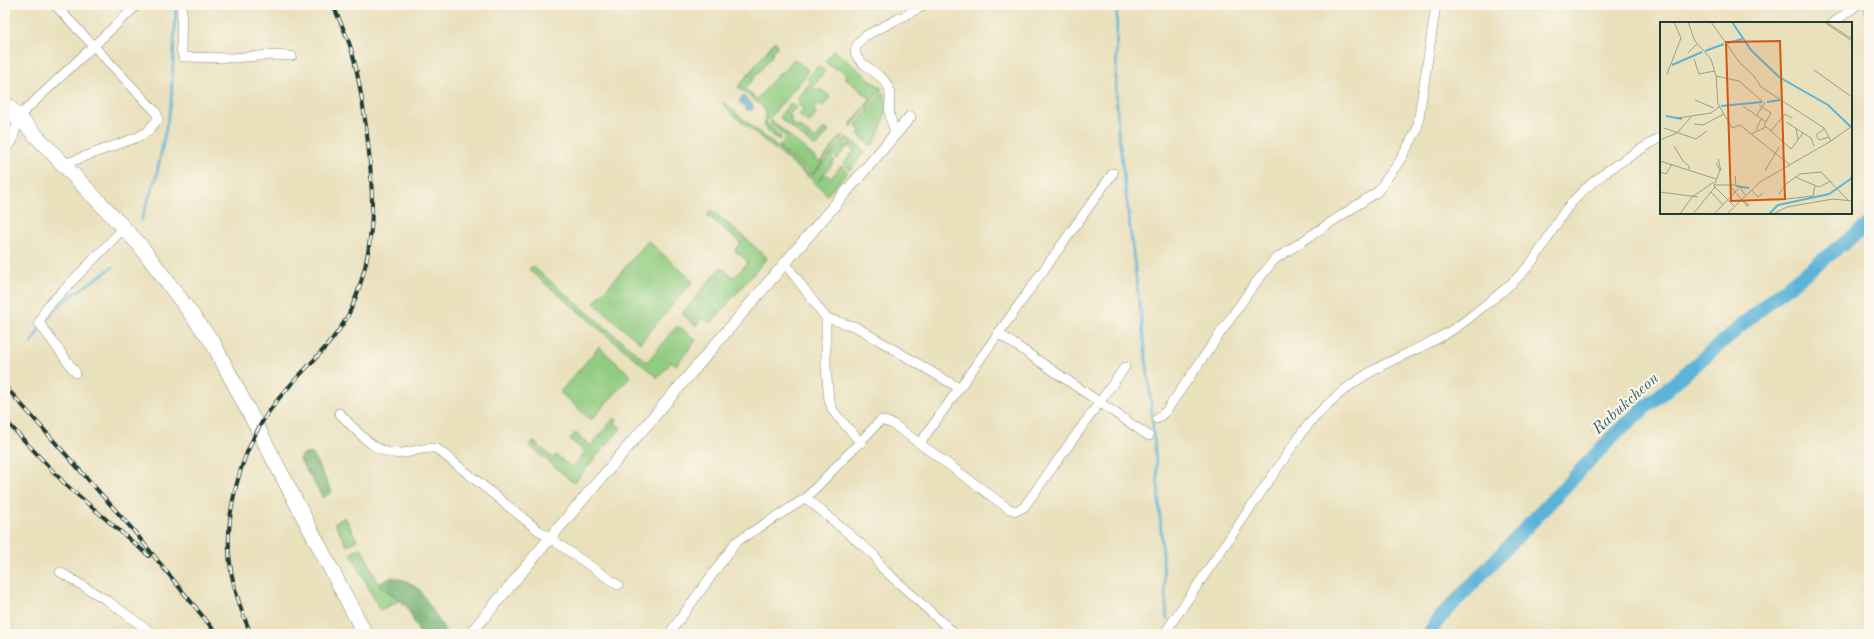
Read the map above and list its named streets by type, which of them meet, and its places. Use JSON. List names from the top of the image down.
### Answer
{
  "water": ["Rabukcheon"]
}
